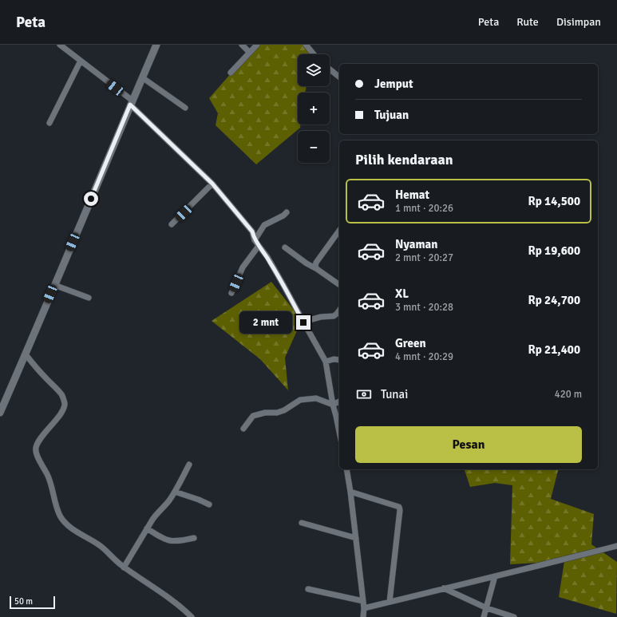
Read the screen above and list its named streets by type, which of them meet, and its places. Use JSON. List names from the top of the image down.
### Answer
{
  "scale_bar": "50 m",
  "page": {
    "header": "Peta",
    "nav": ["Peta", "Rute", "Disimpan"],
    "map_buttons": ["+", "−"],
    "banner": ["Jemput", "Tujuan"],
    "heading": "Pilih kendaraan",
    "list": [
      {
        "name": "Hemat",
        "note": "1 mnt · 20:26",
        "value": "Rp 14,500"
      },
      {
        "name": "Nyaman",
        "note": "2 mnt · 20:27",
        "value": "Rp 19,600"
      },
      {
        "name": "XL",
        "note": "3 mnt · 20:28",
        "value": "Rp 24,700"
      },
      {
        "name": "Green",
        "note": "4 mnt · 20:29",
        "value": "Rp 21,400"
      }
    ],
    "bubble": "2 mnt",
    "pay": ["Tunai", "420 m"],
    "buttons": "Pesan",
    "scale": "50 m"
  }
}
